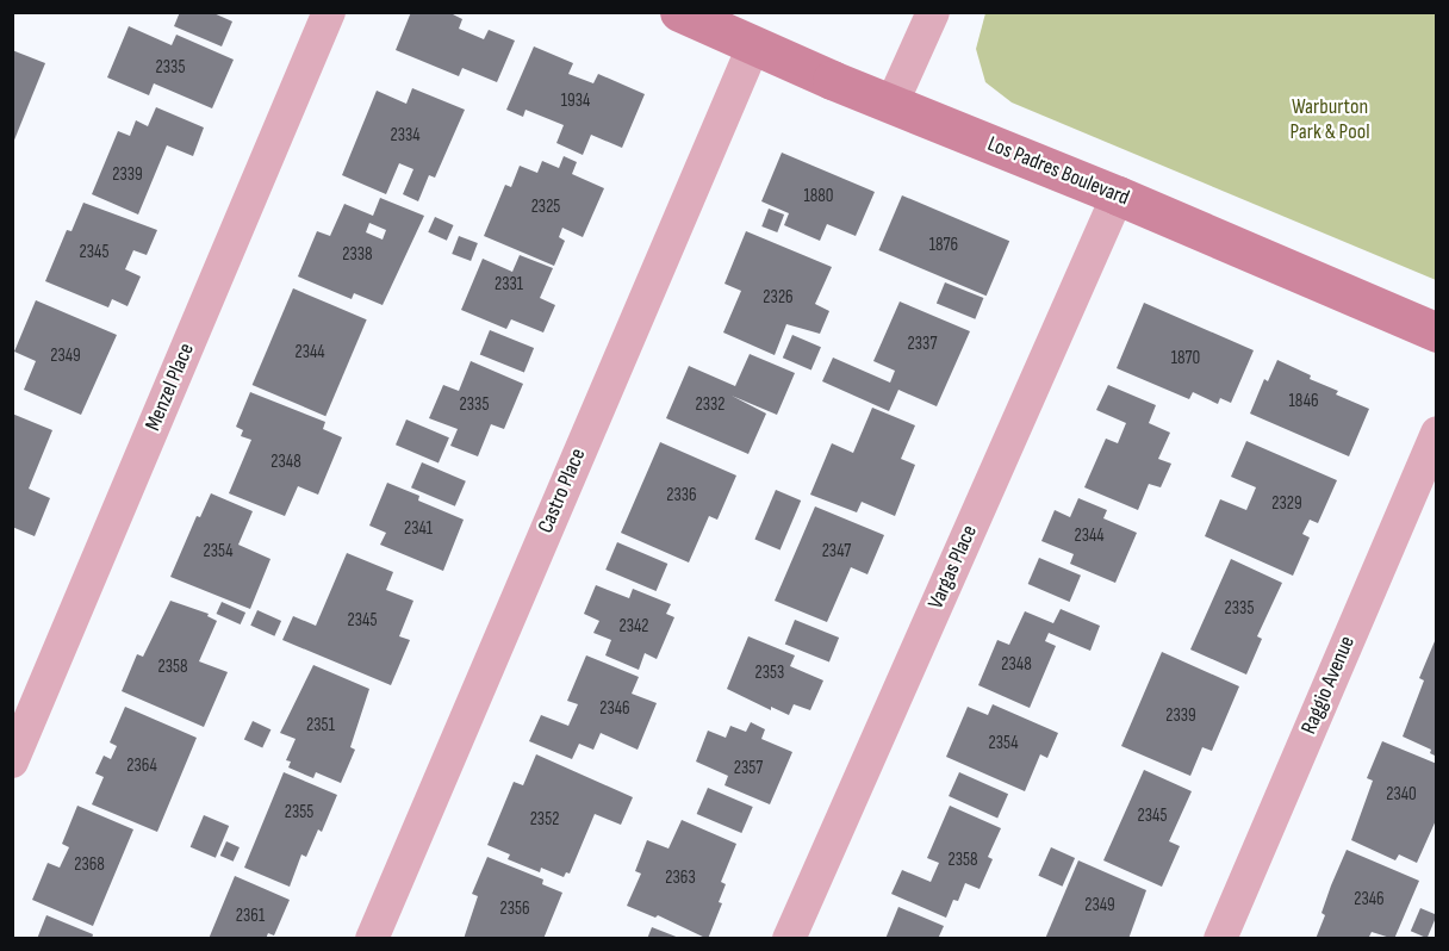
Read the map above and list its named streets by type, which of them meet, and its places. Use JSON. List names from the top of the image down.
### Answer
{
  "streets": {
    "street": [
      "Los Padres Boulevard",
      "Menzel Place",
      "Castro Place",
      "Vargas Place",
      "Raggio Avenue"
    ]
  },
  "crossings": [
    ["Los Padres Boulevard", "Castro Place"],
    ["Los Padres Boulevard", "Vargas Place"]
  ],
  "parks": ["Warburton Park & Pool"],
  "house_numbers": [
    "2335",
    "1934",
    "2334",
    "2339",
    "1880",
    "2325",
    "1876",
    "2345",
    "2338",
    "2331",
    "2326",
    "2337",
    "2344",
    "2349",
    "1870",
    "1846",
    "2335",
    "2332",
    "2348",
    "2336",
    "2329",
    "2341",
    "2344",
    "2354",
    "2347",
    "2335",
    "2345",
    "2342",
    "2348",
    "2358",
    "2353",
    "2346",
    "2339",
    "2351",
    "2354",
    "2364",
    "2357",
    "2340",
    "2355",
    "2345",
    "2352",
    "2358",
    "2368",
    "2363",
    "2346",
    "2349",
    "2356",
    "2361"
  ]
}
